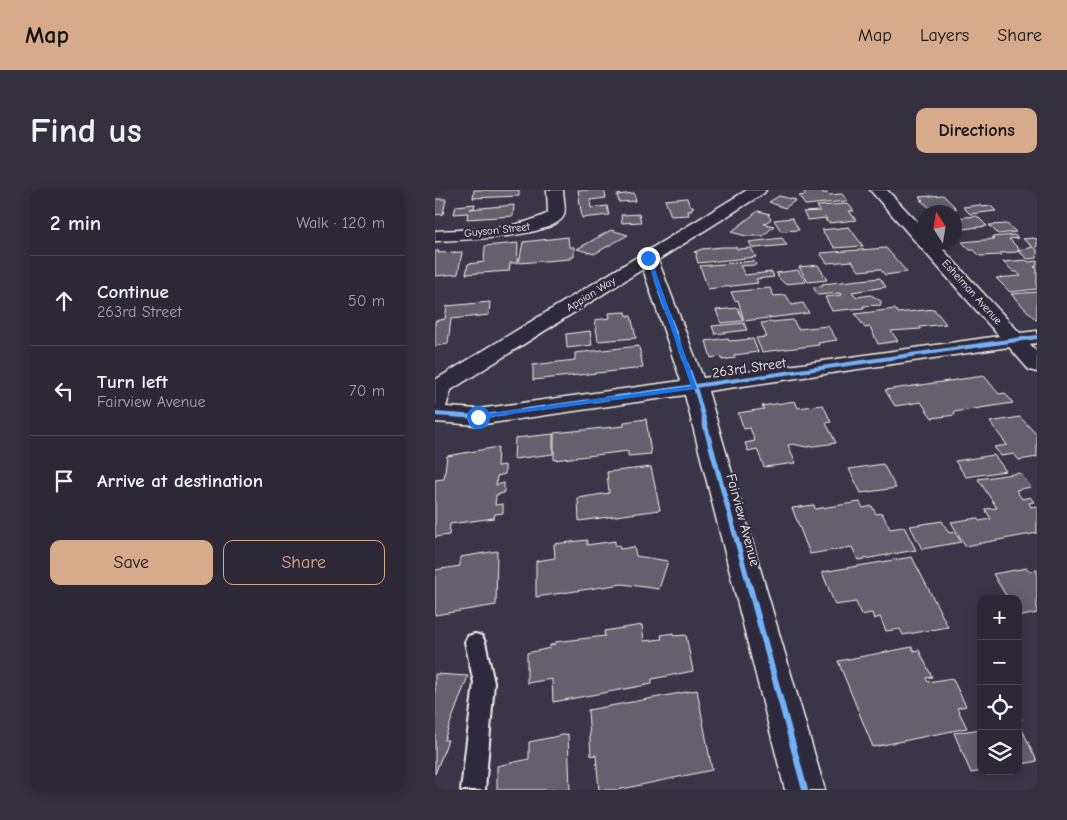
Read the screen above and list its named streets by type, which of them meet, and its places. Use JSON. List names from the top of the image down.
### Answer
{
  "streets": {
    "street": [
      "Guyson Street",
      "Eshelman Avenue",
      "Appian Way",
      "263rd Street",
      "Fairview Avenue"
    ]
  },
  "crossings": [
    ["Eshelman Avenue", "263rd Street"],
    ["Appian Way", "Fairview Avenue"],
    ["263rd Street", "Fairview Avenue"]
  ],
  "north": "top",
  "page": {
    "header": "Map",
    "nav": ["Map", "Layers", "Share"],
    "buttons": [
      "Directions",
      ["Save", "Share"]
    ],
    "title": "Find us",
    "heading": ["2 min", "Walk · 120 m"],
    "list": [
      ["Continue", "263rd Street", "50 m"],
      ["Turn left", "Fairview Avenue", "70 m"],
      "Arrive at destination"
    ],
    "map_buttons": ["+", "−"]
  }
}
